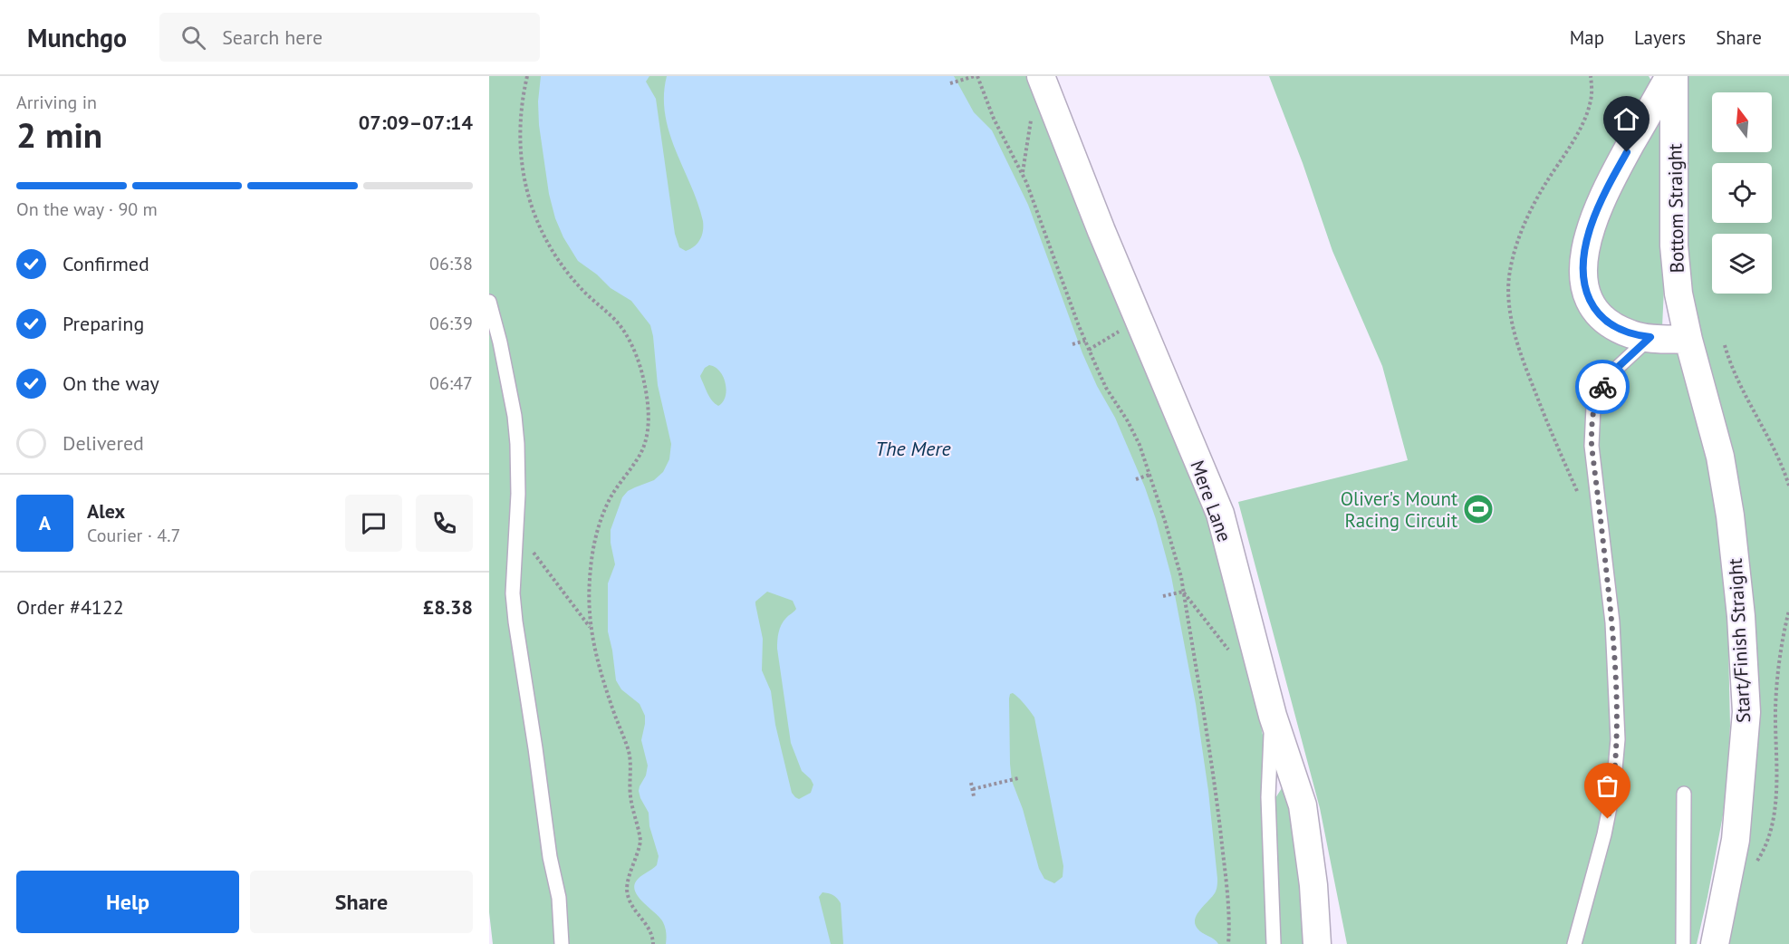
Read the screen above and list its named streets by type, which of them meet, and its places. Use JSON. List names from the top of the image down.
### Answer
{
  "streets": {
    "street": ["Bottom Straight", "Mere Lane", "Start/Finish Straight"]
  },
  "crossings": [
    ["Bottom Straight", "Start/Finish Straight"]
  ],
  "water": ["The Mere"],
  "places": {
    "sports": ["Oliver's Mount Racing Circuit"]
  },
  "north": "top",
  "page": {
    "header": "Munchgo",
    "search": "Search here",
    "nav": ["Map", "Layers", "Share"],
    "heading": ["2 min", "Arriving in", "07:09–07:14"],
    "panel": [
      "Alex",
      "Courier · 4.7",
      "Order #4122",
      "£8.38"
    ],
    "bar": "On the way · 90 m",
    "list": [
      ["Confirmed", "06:38"],
      ["Preparing", "06:39"],
      ["On the way", "06:47"],
      "Delivered"
    ],
    "round": "A",
    "buttons": ["Help", "Share"]
  }
}
